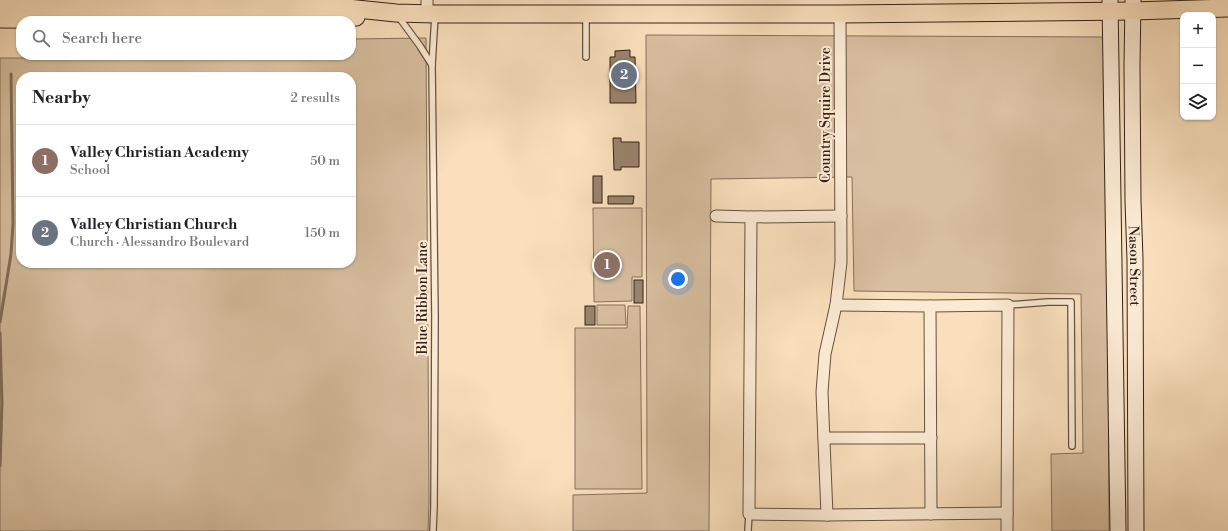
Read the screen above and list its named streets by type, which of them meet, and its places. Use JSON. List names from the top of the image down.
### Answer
{
  "streets": {
    "main road": ["Nason Street"],
    "street": ["Country Squire Drive"],
    "lane": ["Blue Ribbon Lane"]
  },
  "page": {
    "map_buttons": ["+", "−"],
    "search": "Search here",
    "pins": ["2", "1"],
    "heading": ["Nearby", "2 results"],
    "list": [
      {
        "mark": "1",
        "name": "Valley Christian Academy",
        "note": "School",
        "value": "50 m"
      },
      {
        "mark": "2",
        "name": "Valley Christian Church",
        "note": "Church · Alessandro Boulevard",
        "value": "150 m"
      }
    ]
  }
}
